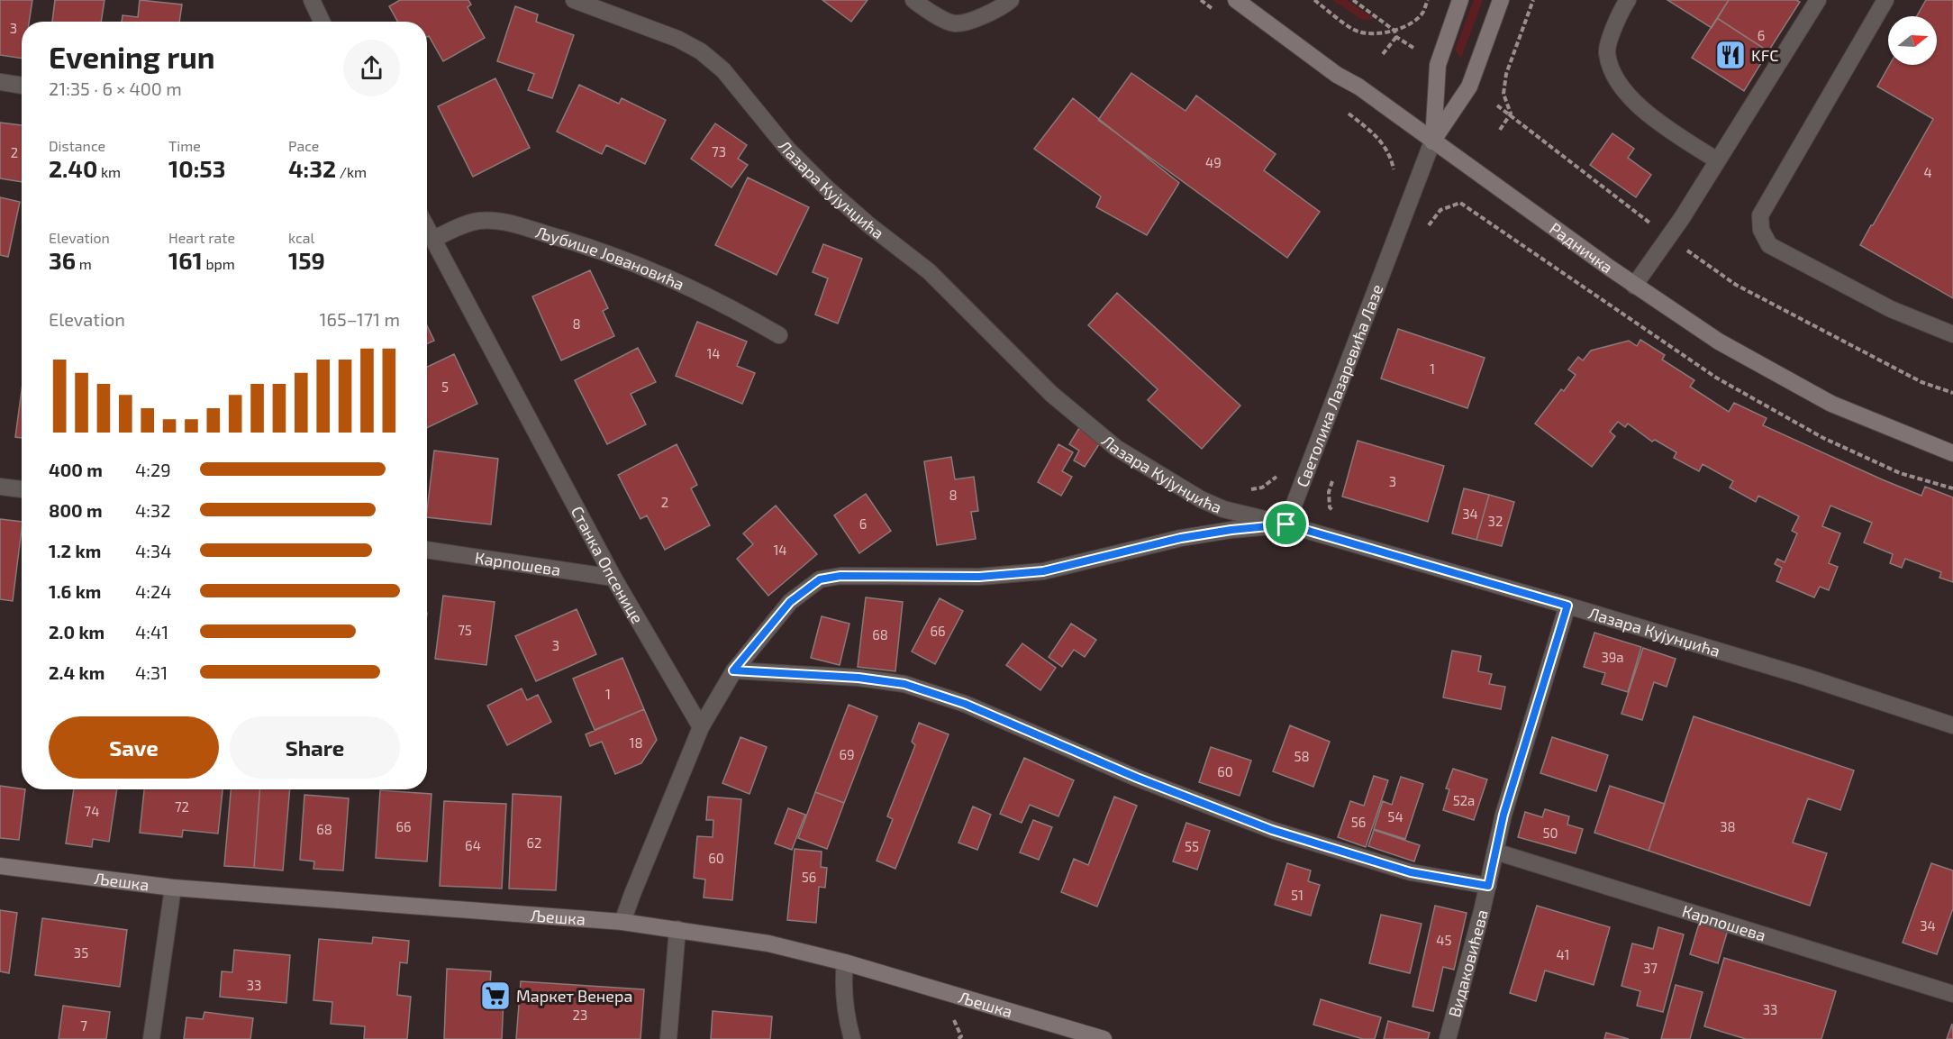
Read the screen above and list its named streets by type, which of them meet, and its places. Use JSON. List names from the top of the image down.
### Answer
{
  "streets": {
    "street": [
      "Лазара Кујунџића",
      "Радничка",
      "Љубише Јовановића",
      "Светолика Лазаревића Лазе",
      "Карпошева",
      "Станка Опсенице",
      "Љешка",
      "Видаковићева"
    ]
  },
  "crossings": [
    ["Лазара Кујунџића", "Светолика Лазаревића Лазе"],
    ["Лазара Кујунџића", "Видаковићева"],
    ["Радничка", "Светолика Лазаревића Лазе"],
    ["Љубише Јовановића", "Станка Опсенице"],
    ["Карпошева", "Станка Опсенице"],
    ["Карпошева", "Видаковићева"]
  ],
  "places": {
    "restaurant": ["KFC"],
    "supermarket": ["Маркет Венера"]
  },
  "house_numbers": [
    "3",
    "6",
    "73",
    "2",
    "49",
    "4",
    "8",
    "14",
    "1",
    "5",
    "3",
    "8",
    "2",
    "34",
    "32",
    "6",
    "14",
    "75",
    "66",
    "68",
    "3",
    "39a",
    "1",
    "18",
    "69",
    "58",
    "60",
    "52a",
    "72",
    "74",
    "54",
    "56",
    "66",
    "38",
    "68",
    "50",
    "62",
    "64",
    "55",
    "60",
    "56",
    "51",
    "34",
    "45",
    "35",
    "41",
    "37",
    "33",
    "33",
    "23",
    "7"
  ],
  "north": "right",
  "page": {
    "heading": ["Evening run", "21:35 · 6 × 400 m"],
    "stats": [
      ["Distance", "2.40 km"],
      ["Time", "10:53"],
      ["Pace", "4:32 /km"],
      ["Elevation", "36 m"],
      ["Heart rate", "161 bpm"],
      ["kcal", "159"]
    ],
    "chart": ["Elevation", "165–171 m"],
    "list": [
      {
        "name": "400 m",
        "note": "4:29"
      },
      {
        "name": "800 m",
        "note": "4:32"
      },
      {
        "name": "1.2 km",
        "note": "4:34"
      },
      {
        "name": "1.6 km",
        "note": "4:24"
      },
      {
        "name": "2.0 km",
        "note": "4:41"
      },
      {
        "name": "2.4 km",
        "note": "4:31"
      }
    ],
    "buttons": ["Save", "Share"]
  }
}
